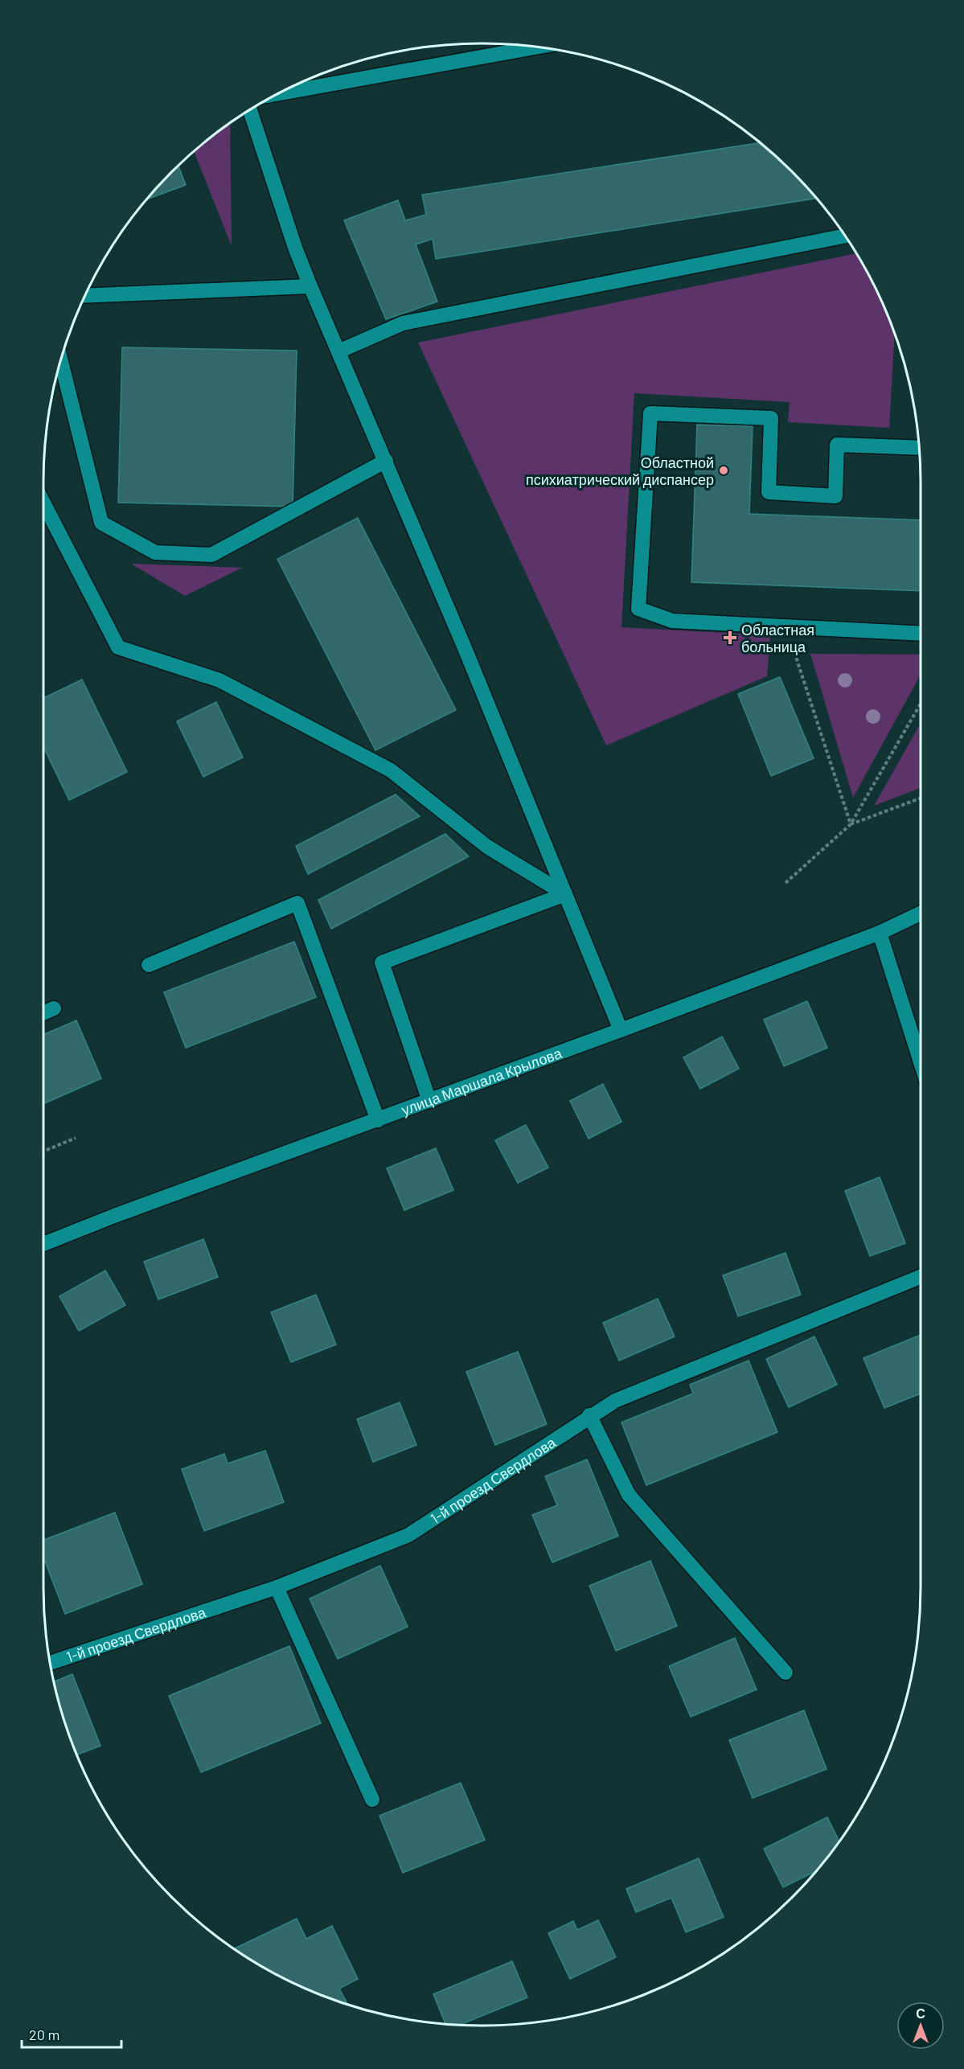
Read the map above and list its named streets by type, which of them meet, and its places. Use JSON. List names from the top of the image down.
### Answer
{
  "streets": {
    "street": ["улица Маршала Крылова", "1-й проезд Свердлова"]
  },
  "places": {
    "other": ["Областной психиатрический диспансер"],
    "health": ["Областная больница"]
  },
  "scale_bar": "20 m",
  "north": "top"
}
